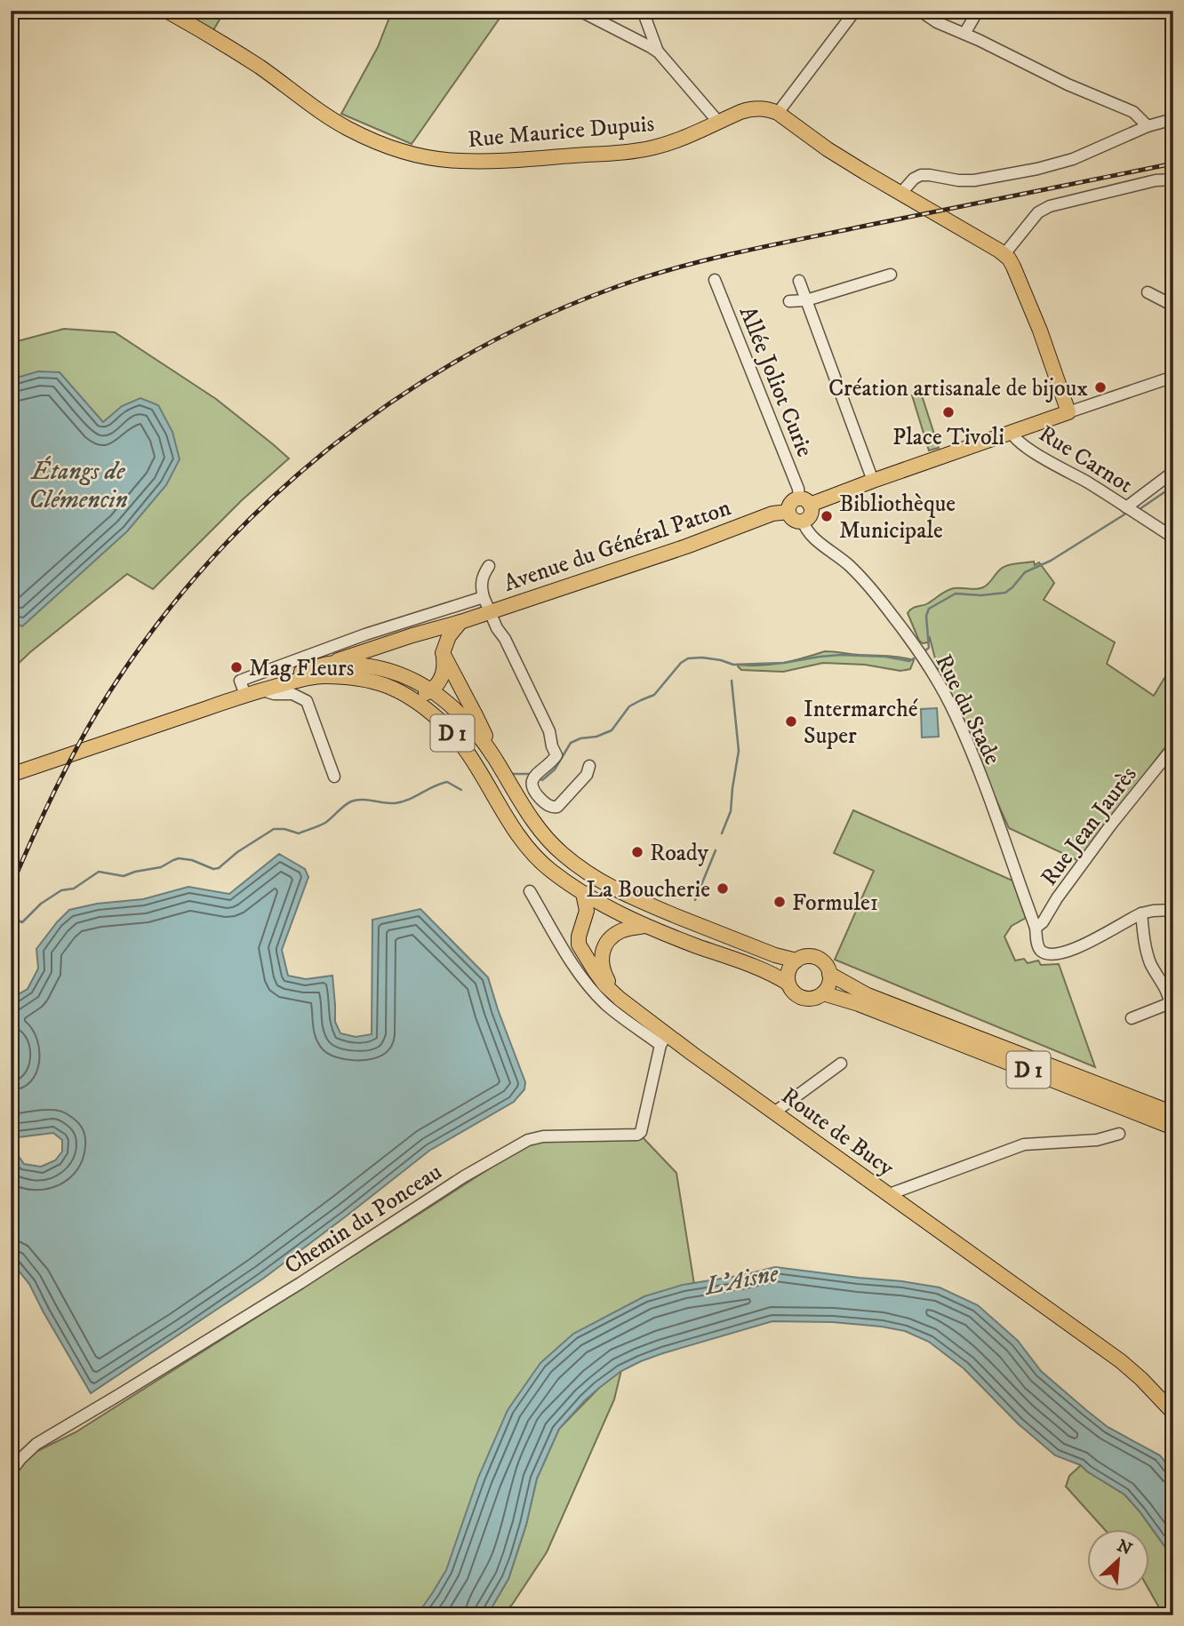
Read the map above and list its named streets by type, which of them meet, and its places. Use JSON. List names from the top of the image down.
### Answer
{
  "streets": {
    "main road": [
      "Rue Maurice Dupuis",
      "Avenue du Général Patton",
      "D 1",
      "Route de Bucy"
    ],
    "street": [
      "Allée Joliot Curie",
      "Rue Carnot",
      "Rue du Stade",
      "Rue Jean Jaurès",
      "Chemin du Ponceau"
    ]
  },
  "crossings": [
    ["Allée Joliot Curie", "Avenue du Général Patton"],
    ["Allée Joliot Curie", "Rue du Stade"],
    ["Avenue du Général Patton", "Rue du Stade"],
    ["Avenue du Général Patton", "D 1"],
    ["Rue du Stade", "Rue Jean Jaurès"],
    ["D 1", "Route de Bucy"],
    ["Route de Bucy", "Chemin du Ponceau"]
  ],
  "water": ["Étangs de Clémencin", "L'Aisne"],
  "places": [
    "Création artisanale de bijoux",
    "Place Tivoli",
    "Bibliothèque Municipale",
    "Mag Fleurs",
    "Intermarché Super",
    "Roady",
    "La Boucherie",
    "Formule1"
  ],
  "north": "top right"
}
